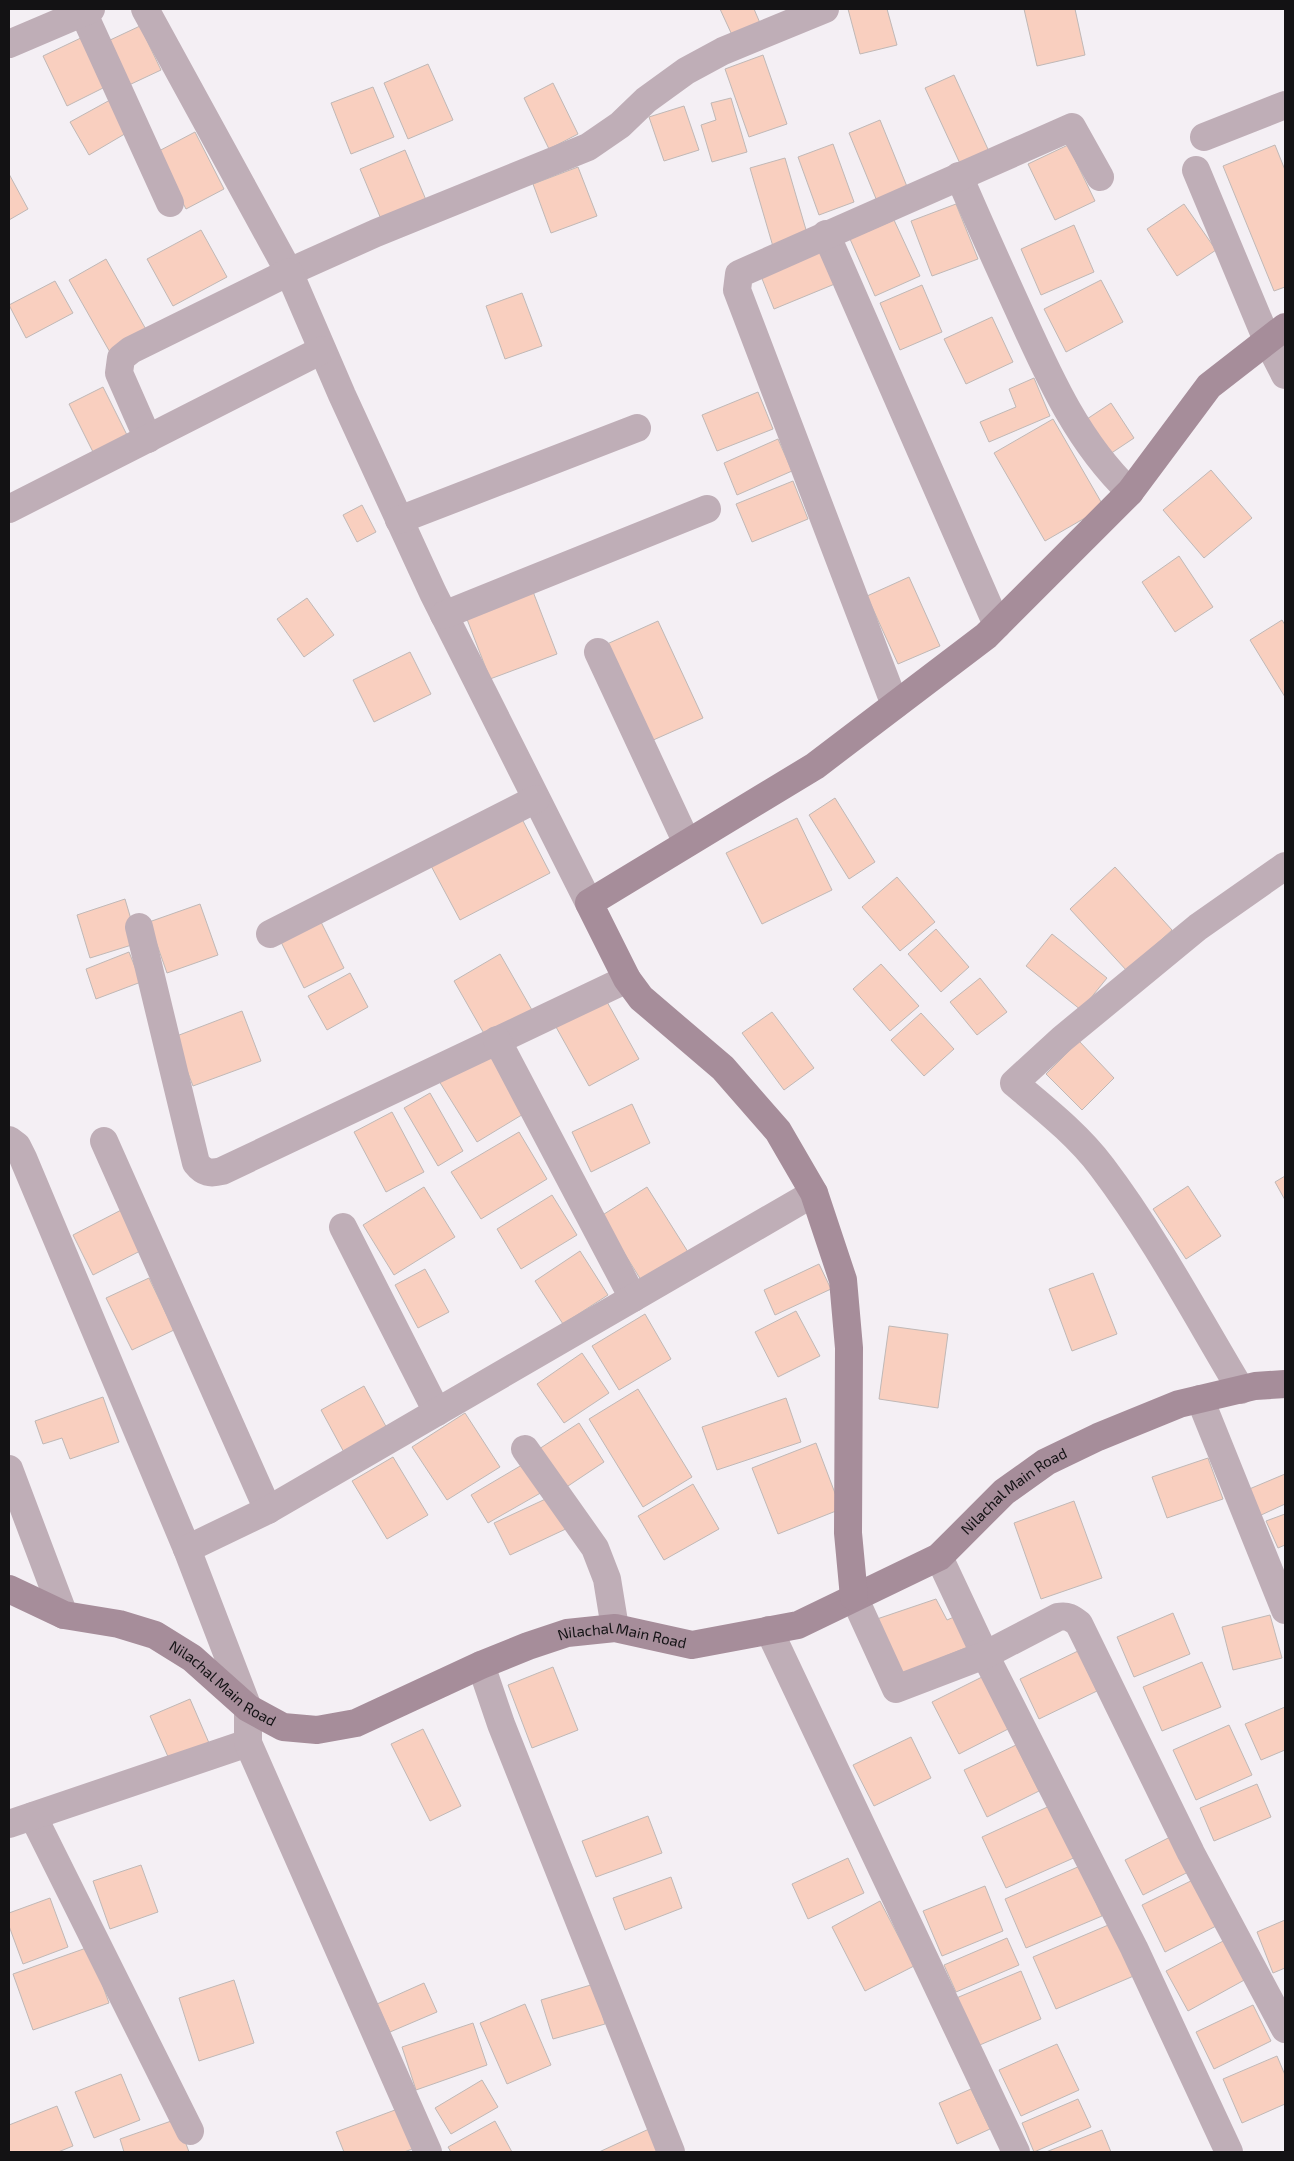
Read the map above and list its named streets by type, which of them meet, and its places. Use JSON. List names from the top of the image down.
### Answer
{
  "streets": {
    "street": ["Nilachal Main Road"]
  }
}
